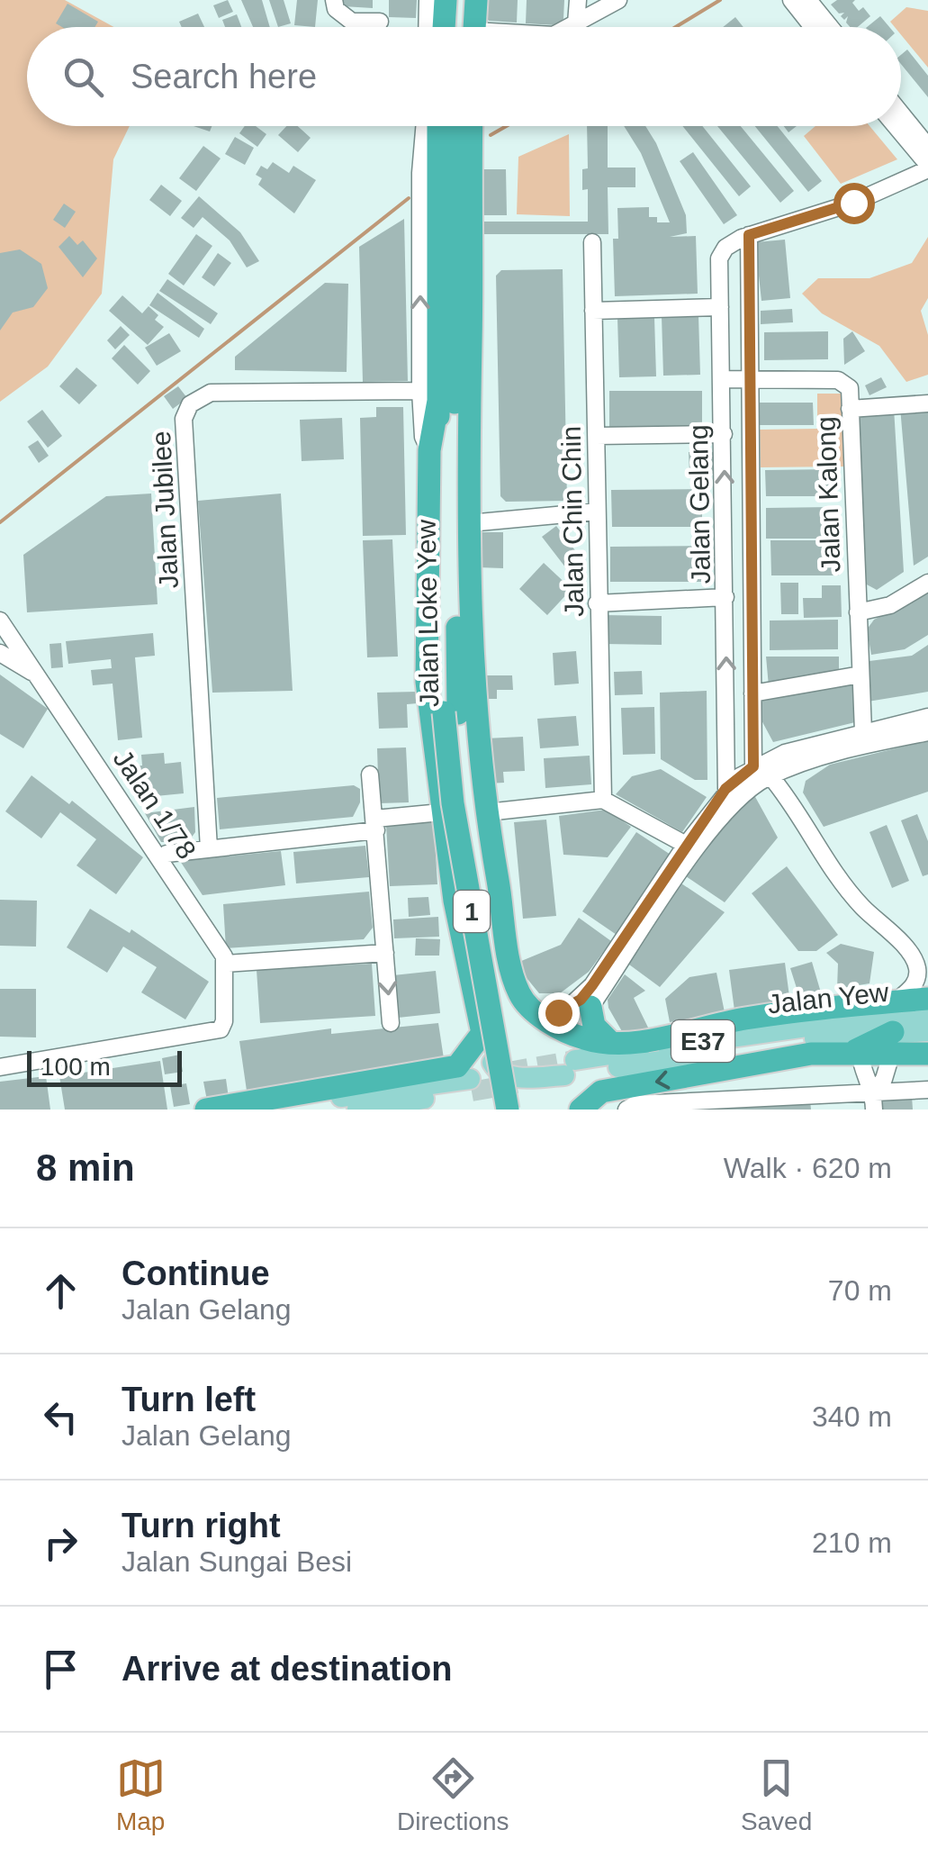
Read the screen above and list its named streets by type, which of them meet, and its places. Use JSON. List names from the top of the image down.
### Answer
{
  "streets": {
    "highway": ["Jalan Loke Yew", "1"],
    "main road": ["Jalan Yew", "E37"],
    "street": [
      "Jalan Kalong",
      "Jalan Gelang",
      "Jalan Jubilee",
      "Jalan Chin Chin",
      "Jalan 1/78"
    ]
  },
  "crossings": [
    ["Jalan Kalong", "Jalan Gelang"],
    ["Jalan Jubilee", "Jalan Loke Yew"]
  ],
  "scale_bar": "100 m",
  "page": {
    "search": "Search here",
    "scale": "100 m",
    "heading": ["8 min", "Walk · 620 m"],
    "list": [
      ["Continue", "Jalan Gelang", "70 m"],
      ["Turn left", "Jalan Gelang", "340 m"],
      ["Turn right", "Jalan Sungai Besi", "210 m"],
      "Arrive at destination"
    ],
    "nav": ["Map", "Directions", "Saved"]
  }
}
